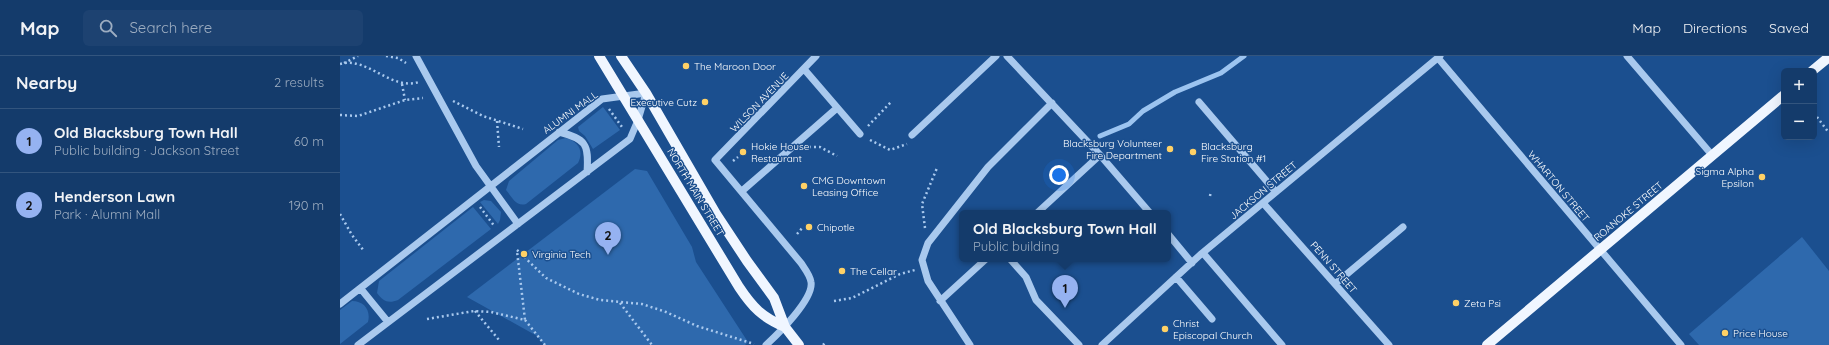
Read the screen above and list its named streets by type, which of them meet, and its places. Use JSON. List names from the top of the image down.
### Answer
{
  "streets": {
    "main road": ["NORTH MAIN STREET", "ROANOKE STREET"],
    "street": [
      "WILSON AVENUE",
      "ALUMNI MALL",
      "WHARTON STREET",
      "JACKSON STREET",
      "PENN STREET"
    ]
  },
  "crossings": [
    ["ALUMNI MALL", "NORTH MAIN STREET"],
    ["WHARTON STREET", "JACKSON STREET"],
    ["WHARTON STREET", "ROANOKE STREET"],
    ["JACKSON STREET", "PENN STREET"]
  ],
  "places": [
    "The Maroon Door",
    "Executive Cutz",
    "Blacksburg Volunteer Fire Department",
    "Hokie House Restaurant",
    "Blacksburg Fire Station #1",
    "Sigma Alpha Epsilon",
    "CMG Downtown Leasing Office",
    "Chipotle",
    "Virginia Tech",
    "The Cellar",
    "Zeta Psi",
    "Christ Episcopal Church",
    "Price House"
  ],
  "page": {
    "header": "Map",
    "search": "Search here",
    "nav": ["Map", "Directions", "Saved"],
    "heading": ["Nearby", "2 results"],
    "map_buttons": ["+", "−"],
    "list": [
      {
        "mark": "1",
        "name": "Old Blacksburg Town Hall",
        "note": "Public building · Jackson Street",
        "value": "60 m"
      },
      {
        "mark": "2",
        "name": "Henderson Lawn",
        "note": "Park · Alumni Mall",
        "value": "190 m"
      }
    ],
    "popup": ["Old Blacksburg Town Hall", "Public building"],
    "pins": ["2", "1"]
  }
}
